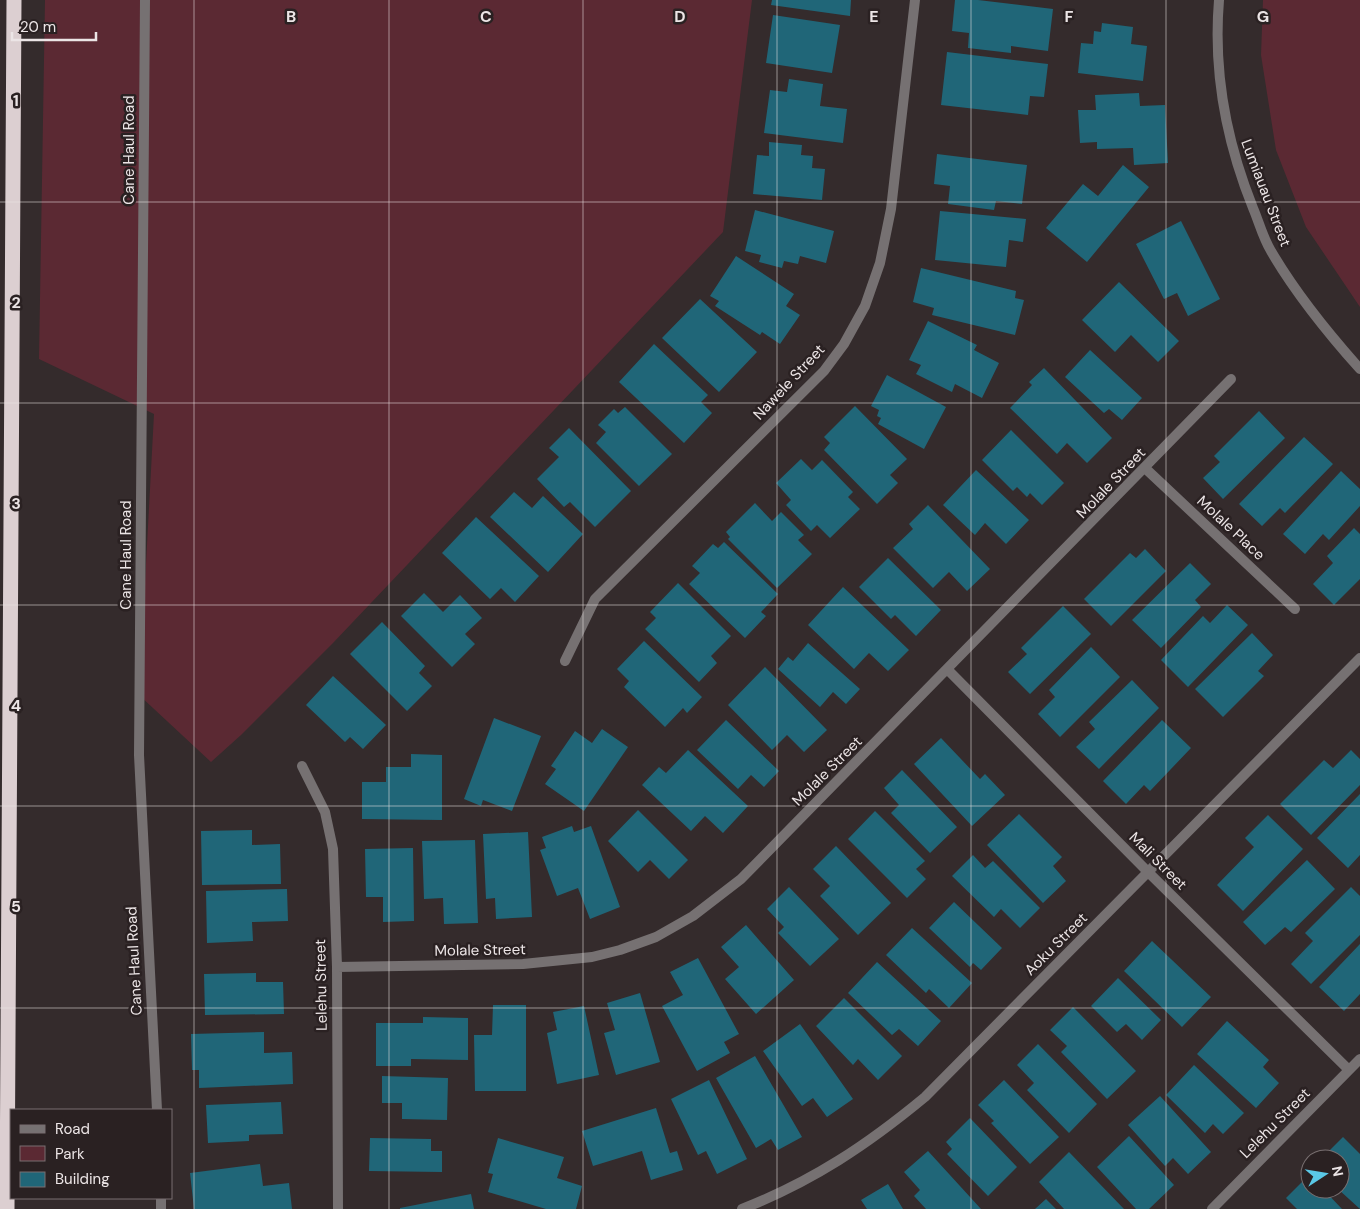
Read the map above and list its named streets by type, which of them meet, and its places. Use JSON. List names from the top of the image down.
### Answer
{
  "streets": {
    "street": [
      "Cane Haul Road",
      "Lumiauau Street",
      "Nawele Street",
      "Molale Street",
      "Molale Place",
      "Mali Street",
      "Aoku Street",
      "Lelehu Street"
    ]
  },
  "crossings": [
    ["Molale Street", "Molale Place"],
    ["Molale Street", "Mali Street"],
    ["Molale Street", "Lelehu Street"],
    ["Mali Street", "Aoku Street"],
    ["Mali Street", "Lelehu Street"]
  ],
  "legend": ["Road", "Park", "Building"],
  "scale_bar": "20 m",
  "north": "right",
  "grid": {
    "columns": [
      "B",
      "C",
      "D",
      "E",
      "F",
      "G"
    ],
    "rows": [
      "1",
      "2",
      "3",
      "4",
      "5"
    ]
  }
}
